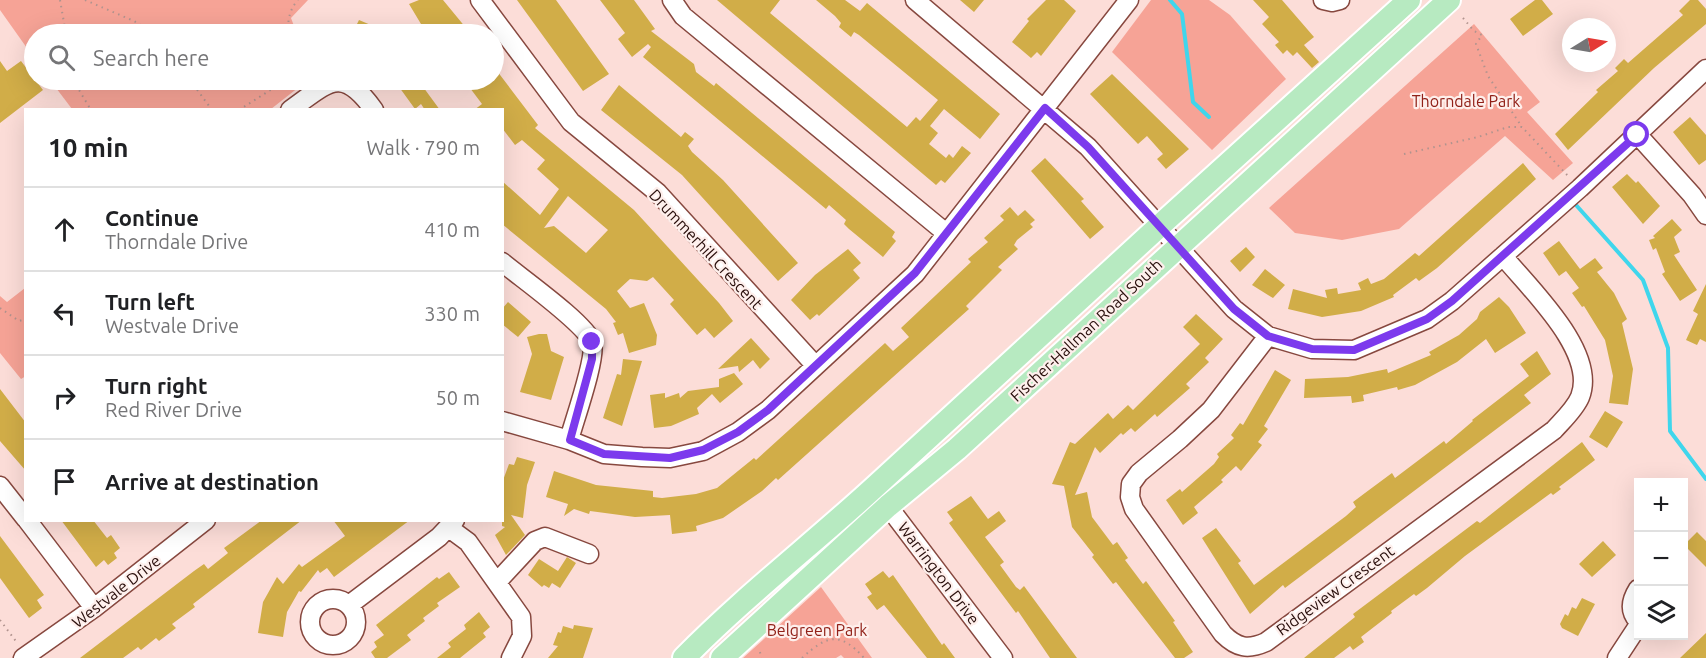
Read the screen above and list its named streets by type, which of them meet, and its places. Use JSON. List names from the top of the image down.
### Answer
{
  "streets": {
    "main road": ["Fischer-Hallman Road South"],
    "street": [
      "Drummerhill Crescent",
      "Warrington Drive",
      "Ridgeview Crescent",
      "Westvale Drive"
    ]
  },
  "crossings": [
    ["Fischer-Hallman Road South", "Warrington Drive"]
  ],
  "parks": ["Thorndale Park", "Belgreen Park"],
  "north": "right",
  "page": {
    "search": "Search here",
    "heading": ["10 min", "Walk · 790 m"],
    "list": [
      ["Continue", "Thorndale Drive", "410 m"],
      ["Turn left", "Westvale Drive", "330 m"],
      ["Turn right", "Red River Drive", "50 m"],
      "Arrive at destination"
    ],
    "map_buttons": ["+", "−"]
  }
}
